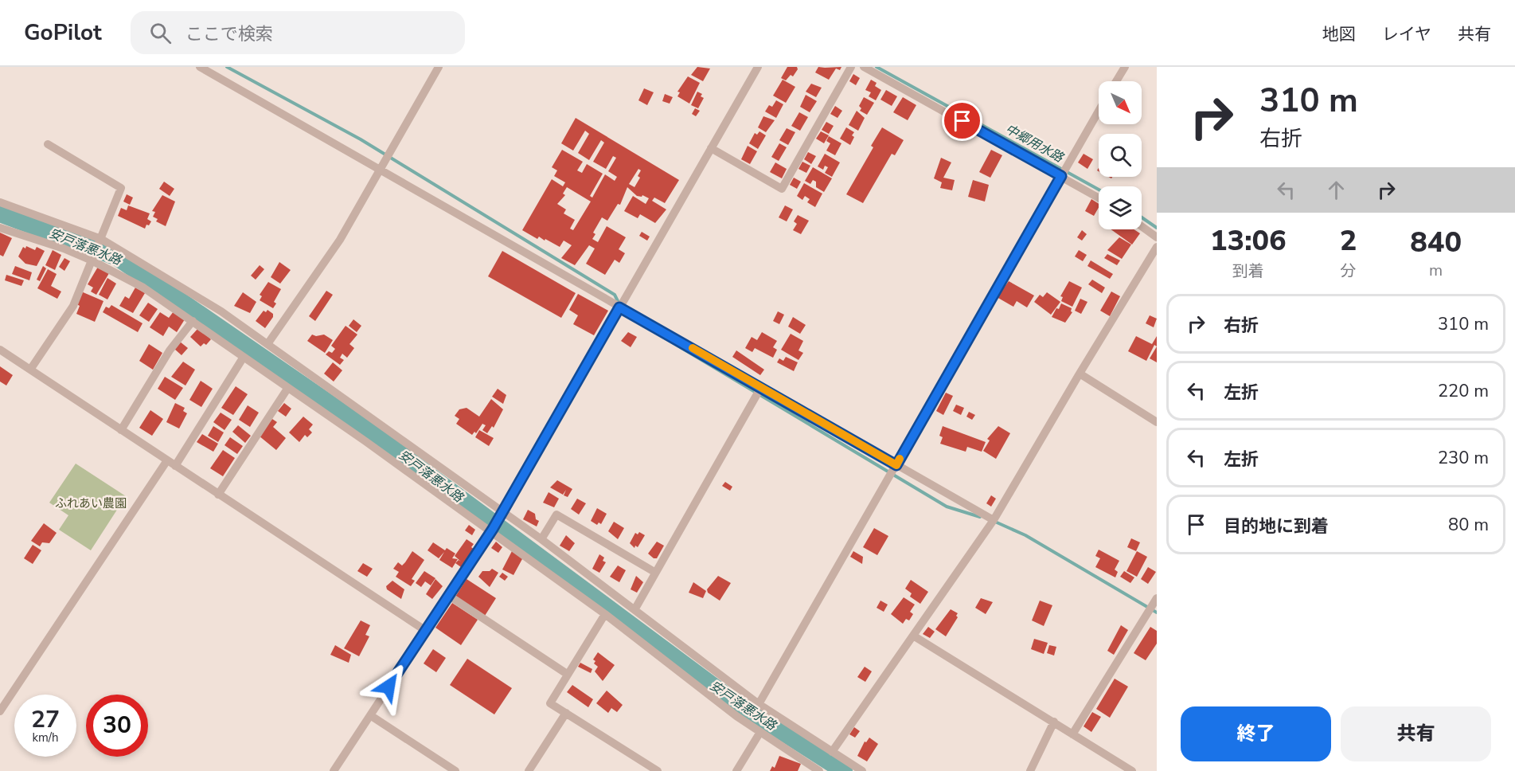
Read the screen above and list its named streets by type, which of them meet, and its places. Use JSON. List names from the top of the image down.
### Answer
{
  "water": ["中郷用水路", "安戸落悪水路"],
  "parks": ["ふれあい農園"],
  "north": "bottom right",
  "page": {
    "header": "GoPilot",
    "search": "ここで検索",
    "nav": ["地図", "レイヤ", "共有"],
    "turn": ["310 m", "右折"],
    "eta": [
      "13:06",
      "到着",
      "2",
      "分",
      "840",
      "m"
    ],
    "list": [
      {
        "name": "右折",
        "value": "310 m"
      },
      {
        "name": "左折",
        "value": "220 m"
      },
      {
        "name": "左折",
        "value": "230 m"
      },
      {
        "name": "目的地に到着",
        "value": "80 m"
      }
    ],
    "speed": "27 km/h",
    "limit": "30",
    "buttons": ["終了", "共有"]
  }
}
